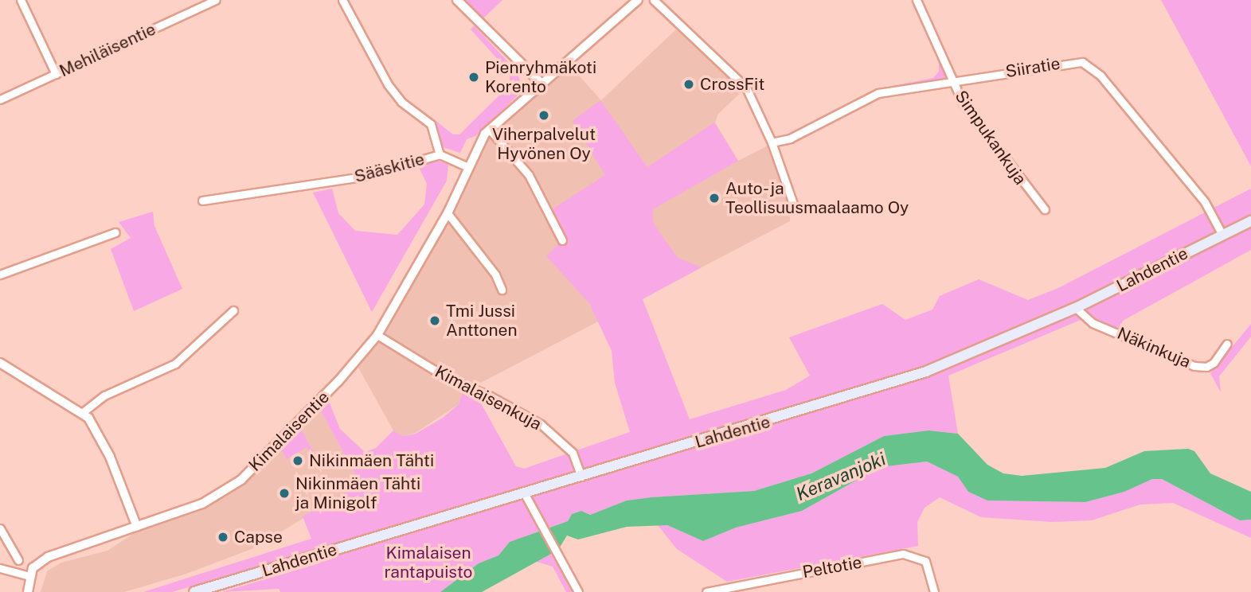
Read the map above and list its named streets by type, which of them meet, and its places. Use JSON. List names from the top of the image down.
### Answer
{
  "streets": {
    "main road": ["Lahdentie"],
    "street": [
      "Mehiläisentie",
      "Siiratie",
      "Simpukankuja",
      "Sääskitie",
      "Näkinkuja",
      "Kimalaisenkuja",
      "Kimalaisentie",
      "Peltotie"
    ]
  },
  "crossings": [
    ["Siiratie", "Simpukankuja"],
    ["Siiratie", "Lahdentie"],
    ["Sääskitie", "Kimalaisentie"],
    ["Lahdentie", "Näkinkuja"],
    ["Lahdentie", "Kimalaisenkuja"],
    ["Kimalaisenkuja", "Kimalaisentie"]
  ],
  "water": ["Keravanjoki"],
  "parks": ["Kimalaisen rantapuisto"],
  "places": [
    "Pienryhmäkoti Korento",
    "CrossFit",
    "Viherpalvelut Hyvönen Oy",
    "Auto- ja Teollisuusmaalaamo Oy",
    "Tmi Jussi Anttonen",
    "Nikinmäen Tähti",
    "Nikinmäen Tähti ja Minigolf",
    "Capse"
  ]
}
